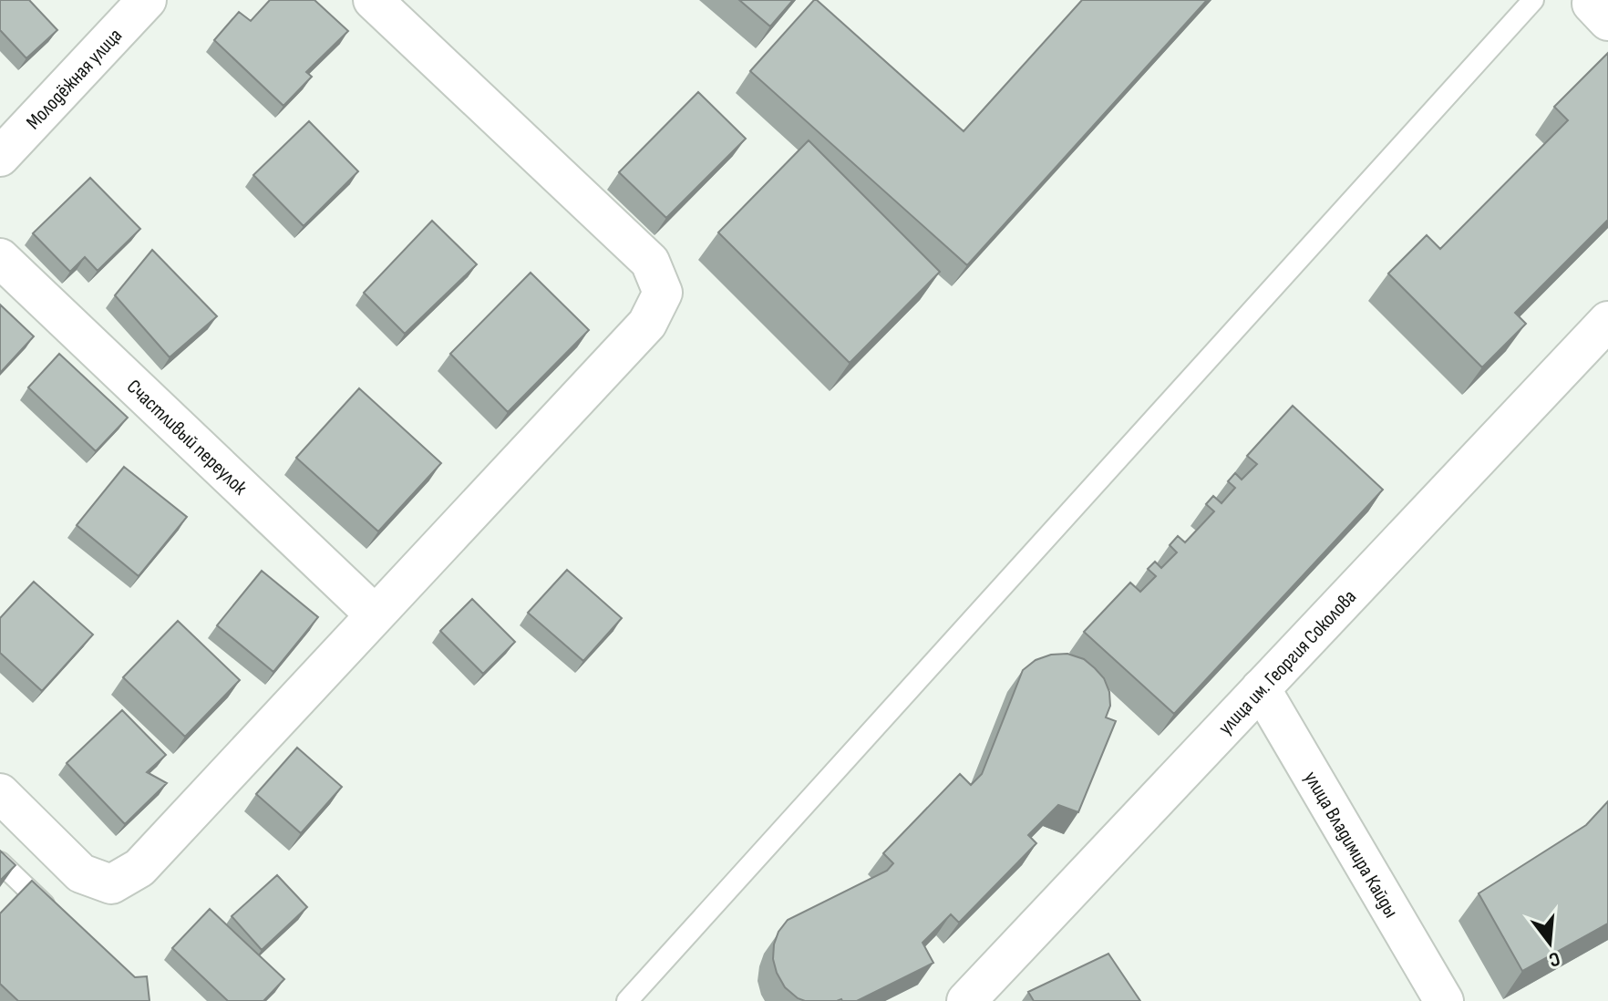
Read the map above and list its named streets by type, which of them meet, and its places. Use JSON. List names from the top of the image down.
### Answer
{
  "streets": {
    "street": [
      "Молодёжная улица",
      "Счастливый переулок",
      "улица им. Георгия Соколова",
      "улица Владимира Кайды"
    ]
  },
  "crossings": [
    ["улица им. Георгия Соколова", "улица Владимира Кайды"]
  ],
  "north": "bottom"
}
